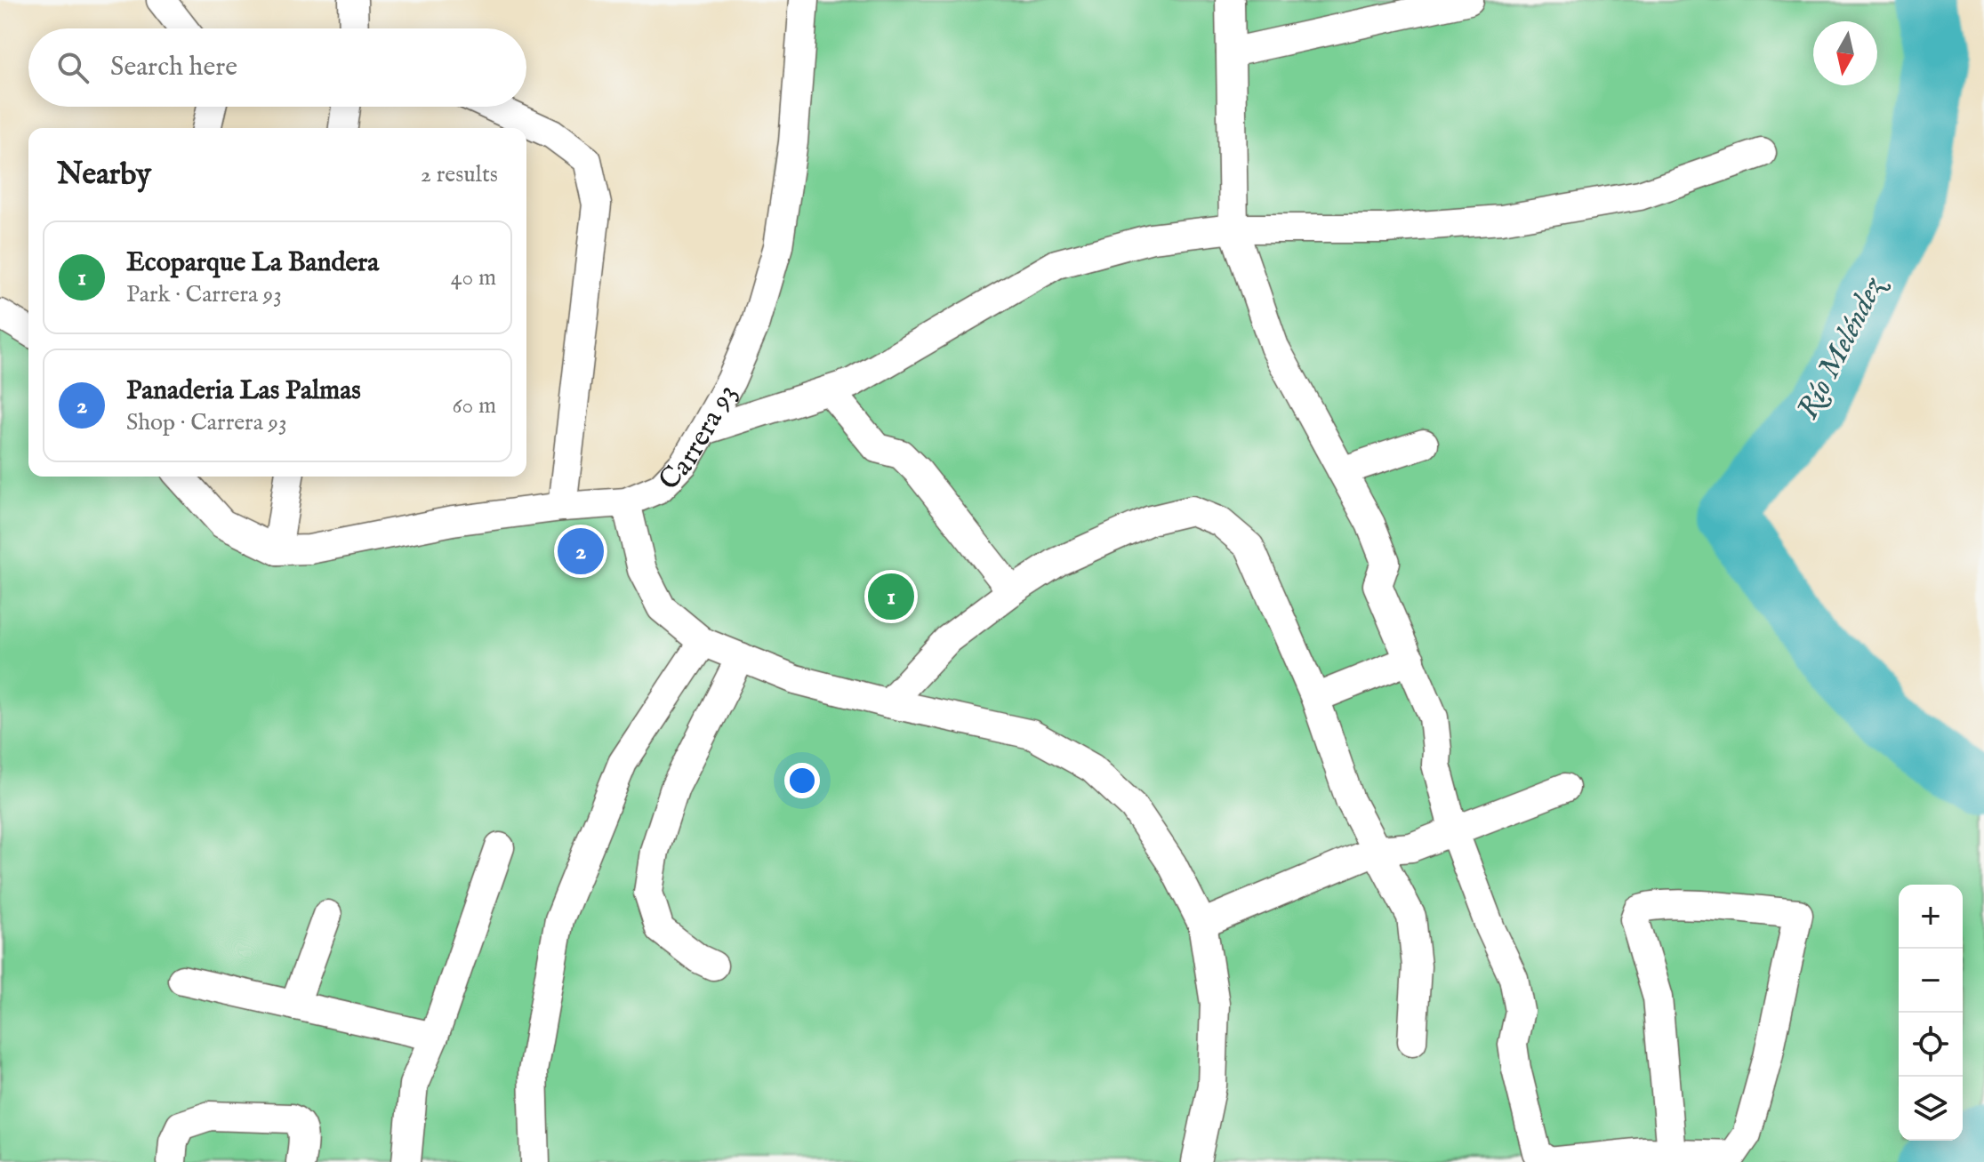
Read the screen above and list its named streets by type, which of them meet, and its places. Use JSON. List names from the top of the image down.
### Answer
{
  "streets": {
    "street": ["Carrera 93"]
  },
  "water": ["Río Meléndez"],
  "north": "bottom",
  "page": {
    "search": "Search here",
    "heading": ["Nearby", "2 results"],
    "list": [
      {
        "mark": "1",
        "name": "Ecoparque La Bandera",
        "note": "Park · Carrera 93",
        "value": "40 m"
      },
      {
        "mark": "2",
        "name": "Panaderia Las Palmas",
        "note": "Shop · Carrera 93",
        "value": "60 m"
      }
    ],
    "pins": ["2", "1"],
    "map_buttons": ["+", "−"]
  }
}
